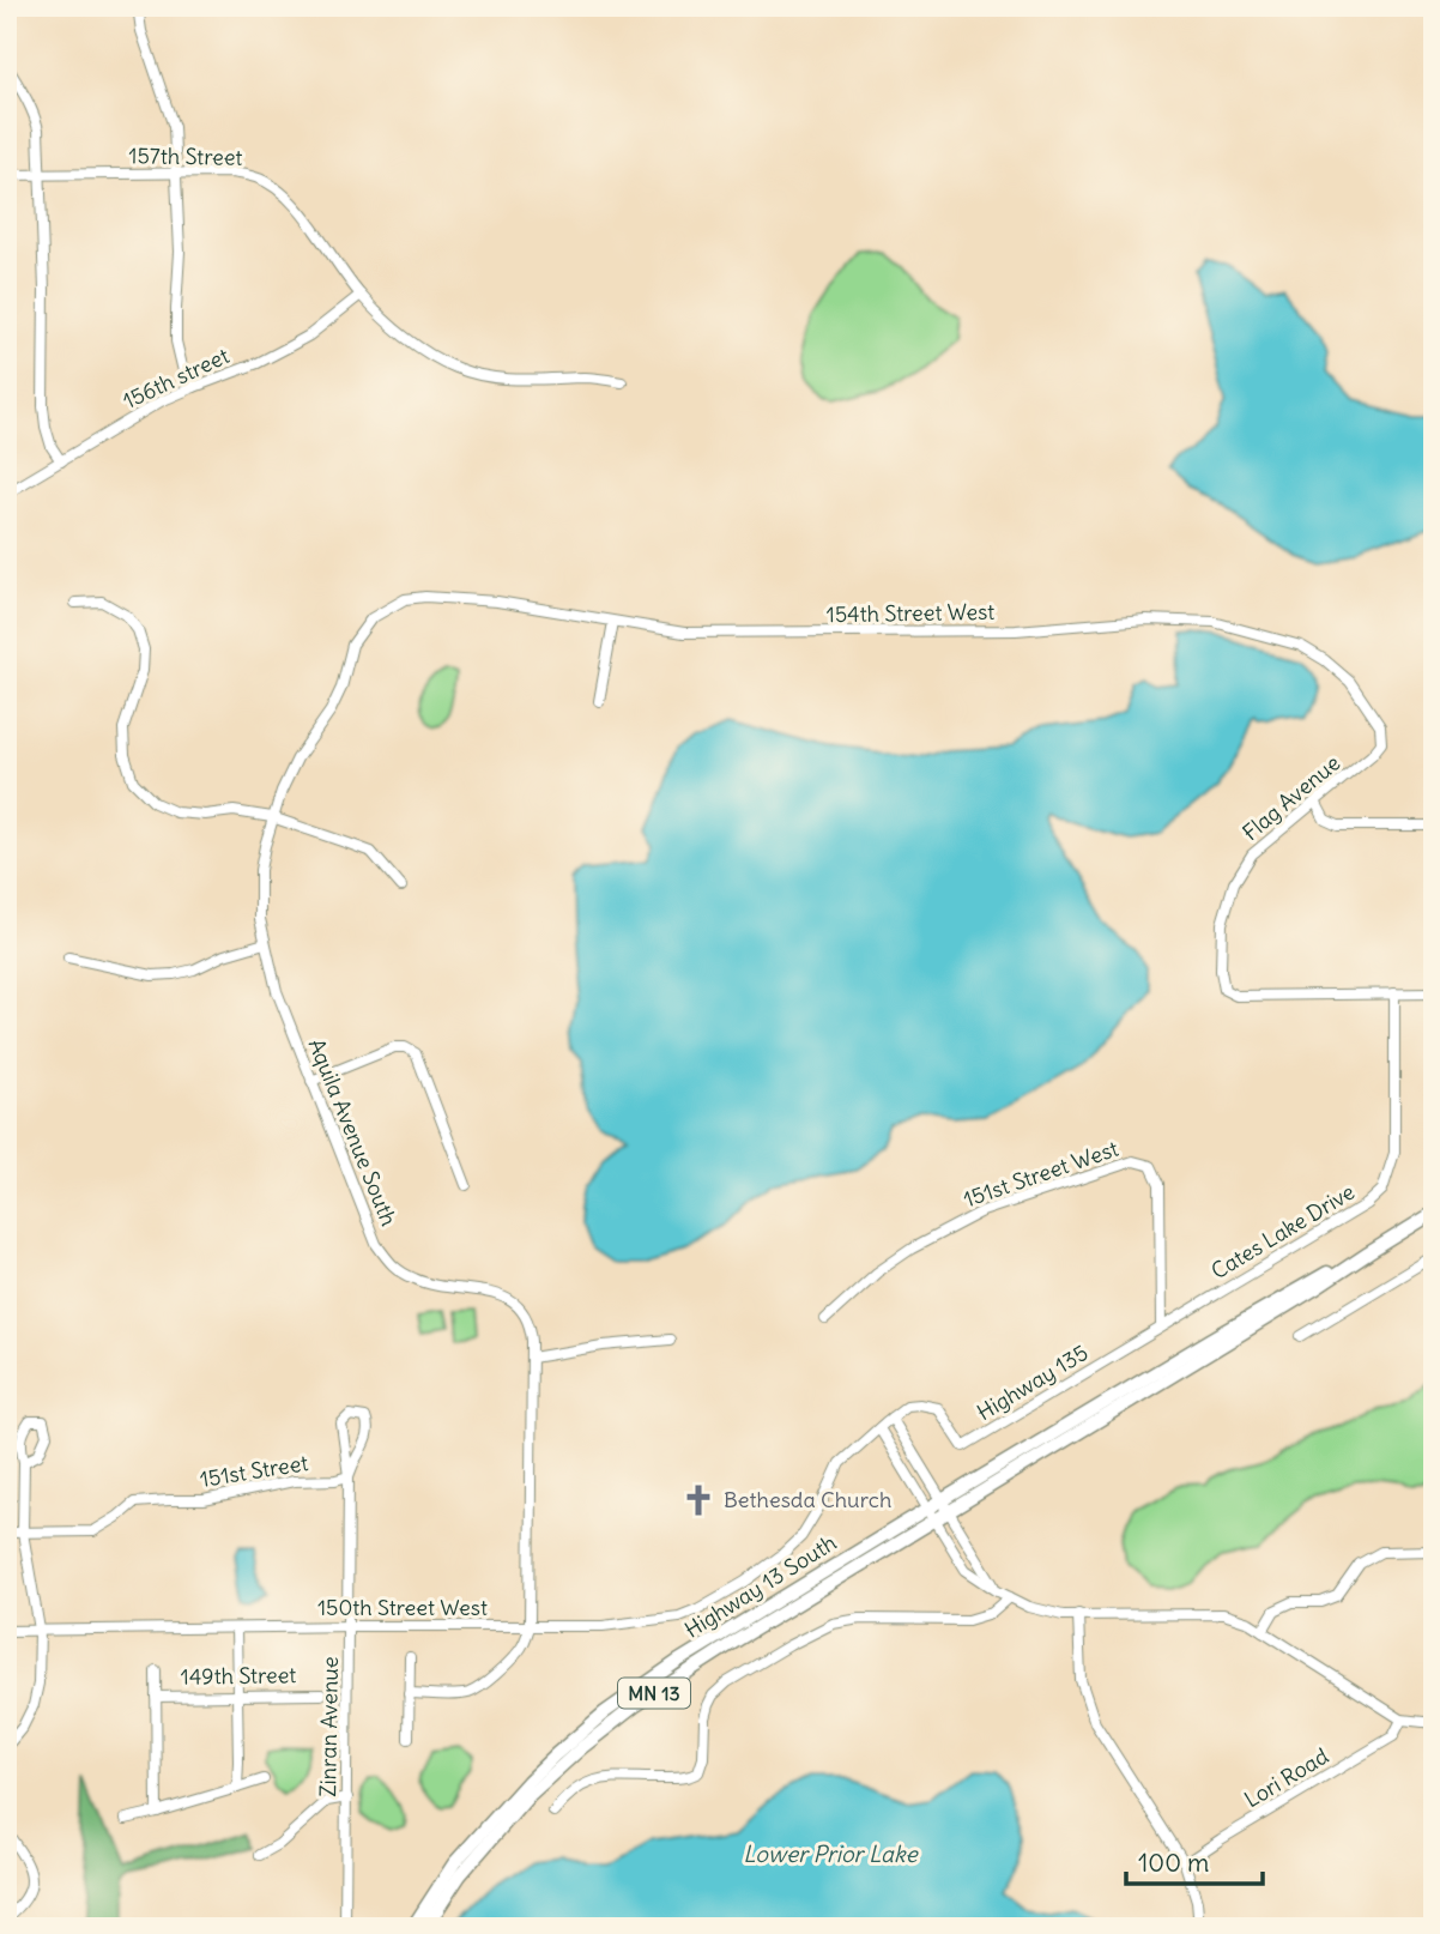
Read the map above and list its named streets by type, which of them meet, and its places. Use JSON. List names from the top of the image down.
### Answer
{
  "streets": {
    "main road": ["Highway 13 South", "MN 13"],
    "street": [
      "157th Street",
      "156th street",
      "154th Street West",
      "Flag Avenue",
      "Aquila Avenue South",
      "151st Street West",
      "Cates Lake Drive",
      "Highway 135",
      "151st Street",
      "150th Street West",
      "149th Street",
      "Zinran Avenue",
      "Lori Road"
    ]
  },
  "crossings": [
    ["157th Street", "156th street"],
    ["154th Street West", "Flag Avenue"],
    ["154th Street West", "Aquila Avenue South"],
    ["Flag Avenue", "Cates Lake Drive"],
    ["Aquila Avenue South", "150th Street West"],
    ["151st Street West", "Cates Lake Drive"],
    ["151st Street West", "Highway 135"],
    ["Cates Lake Drive", "Highway 135"],
    ["Highway 135", "150th Street West"],
    ["151st Street", "Zinran Avenue"],
    ["150th Street West", "Zinran Avenue"]
  ],
  "water": ["Lower Prior Lake"],
  "places": {
    "church": ["Bethesda Church"]
  },
  "scale_bar": "100 m"
}
